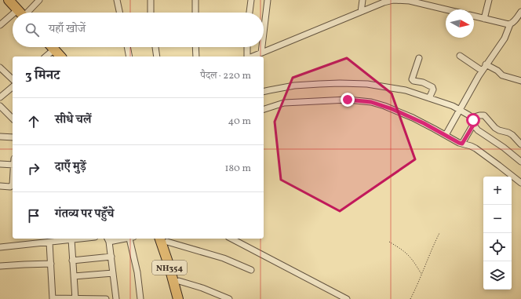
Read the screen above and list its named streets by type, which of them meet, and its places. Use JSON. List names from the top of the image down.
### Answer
{
  "streets": {
    "highway": ["NH354"]
  },
  "north": "right",
  "page": {
    "search": "यहाँ खोजें",
    "heading": ["3 मिनट", "पैदल · 220 m"],
    "list": [
      ["सीधे चलें", "40 m"],
      ["दाएँ मुड़ें", "180 m"],
      "गंतव्य पर पहुँचे"
    ],
    "map_buttons": ["+", "−"]
  }
}
